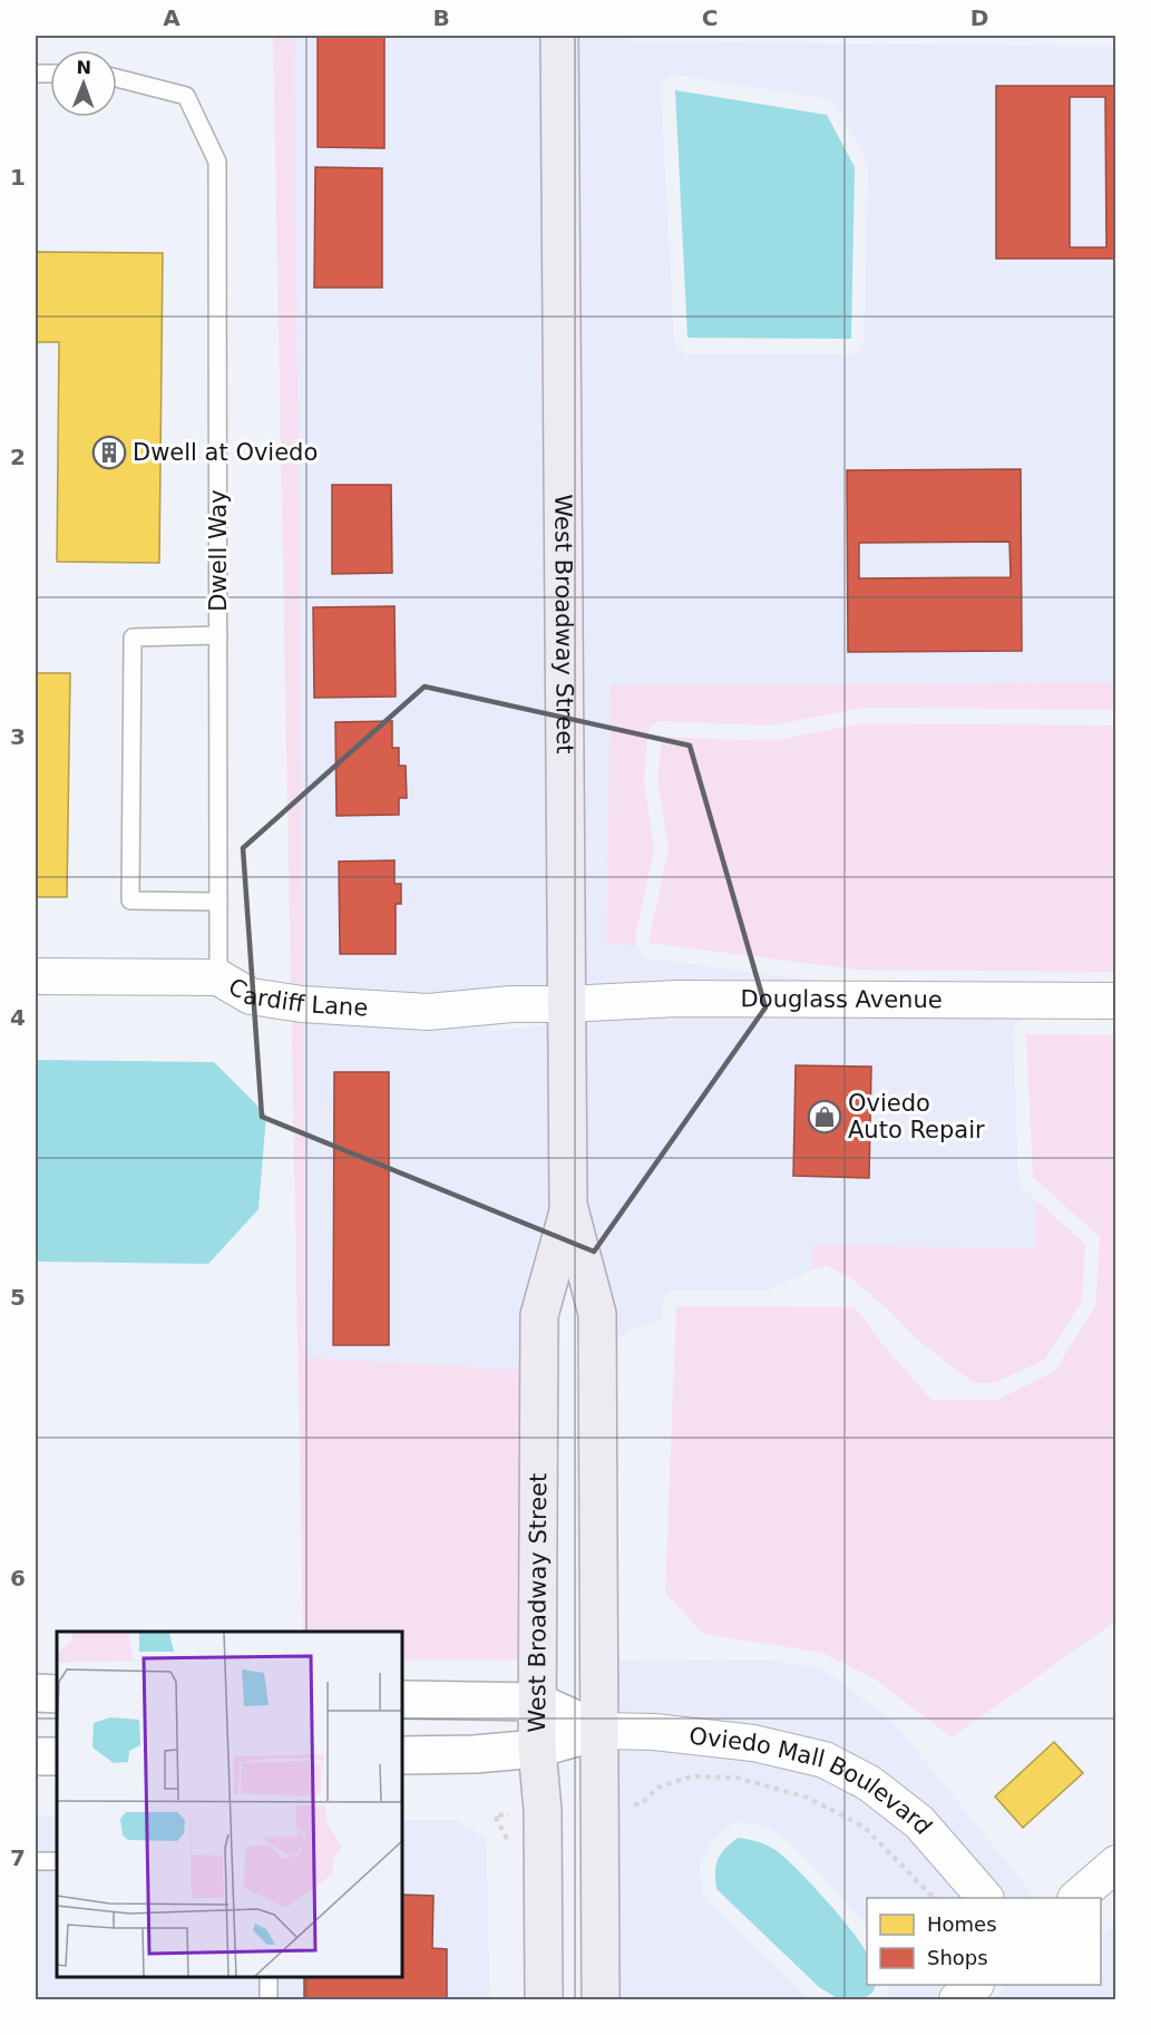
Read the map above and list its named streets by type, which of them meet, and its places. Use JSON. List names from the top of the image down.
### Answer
{
  "streets": {
    "main road": ["West Broadway Street"],
    "street": ["Cardiff Lane", "Douglass Avenue", "Oviedo Mall Boulevard"],
    "lane": ["Dwell Way"]
  },
  "crossings": [
    ["Dwell Way", "Cardiff Lane"],
    ["West Broadway Street", "Cardiff Lane"],
    ["West Broadway Street", "Douglass Avenue"],
    ["West Broadway Street", "Oviedo Mall Boulevard"],
    ["Cardiff Lane", "Douglass Avenue"]
  ],
  "places": {
    "building": ["Dwell at Oviedo"],
    "shop": ["Oviedo Auto Repair"]
  },
  "legend": ["Homes", "Shops"],
  "north": "top",
  "grid": {
    "columns": [
      "A",
      "B",
      "C",
      "D"
    ],
    "rows": [
      "1",
      "2",
      "3",
      "4",
      "5",
      "6",
      "7"
    ]
  }
}
